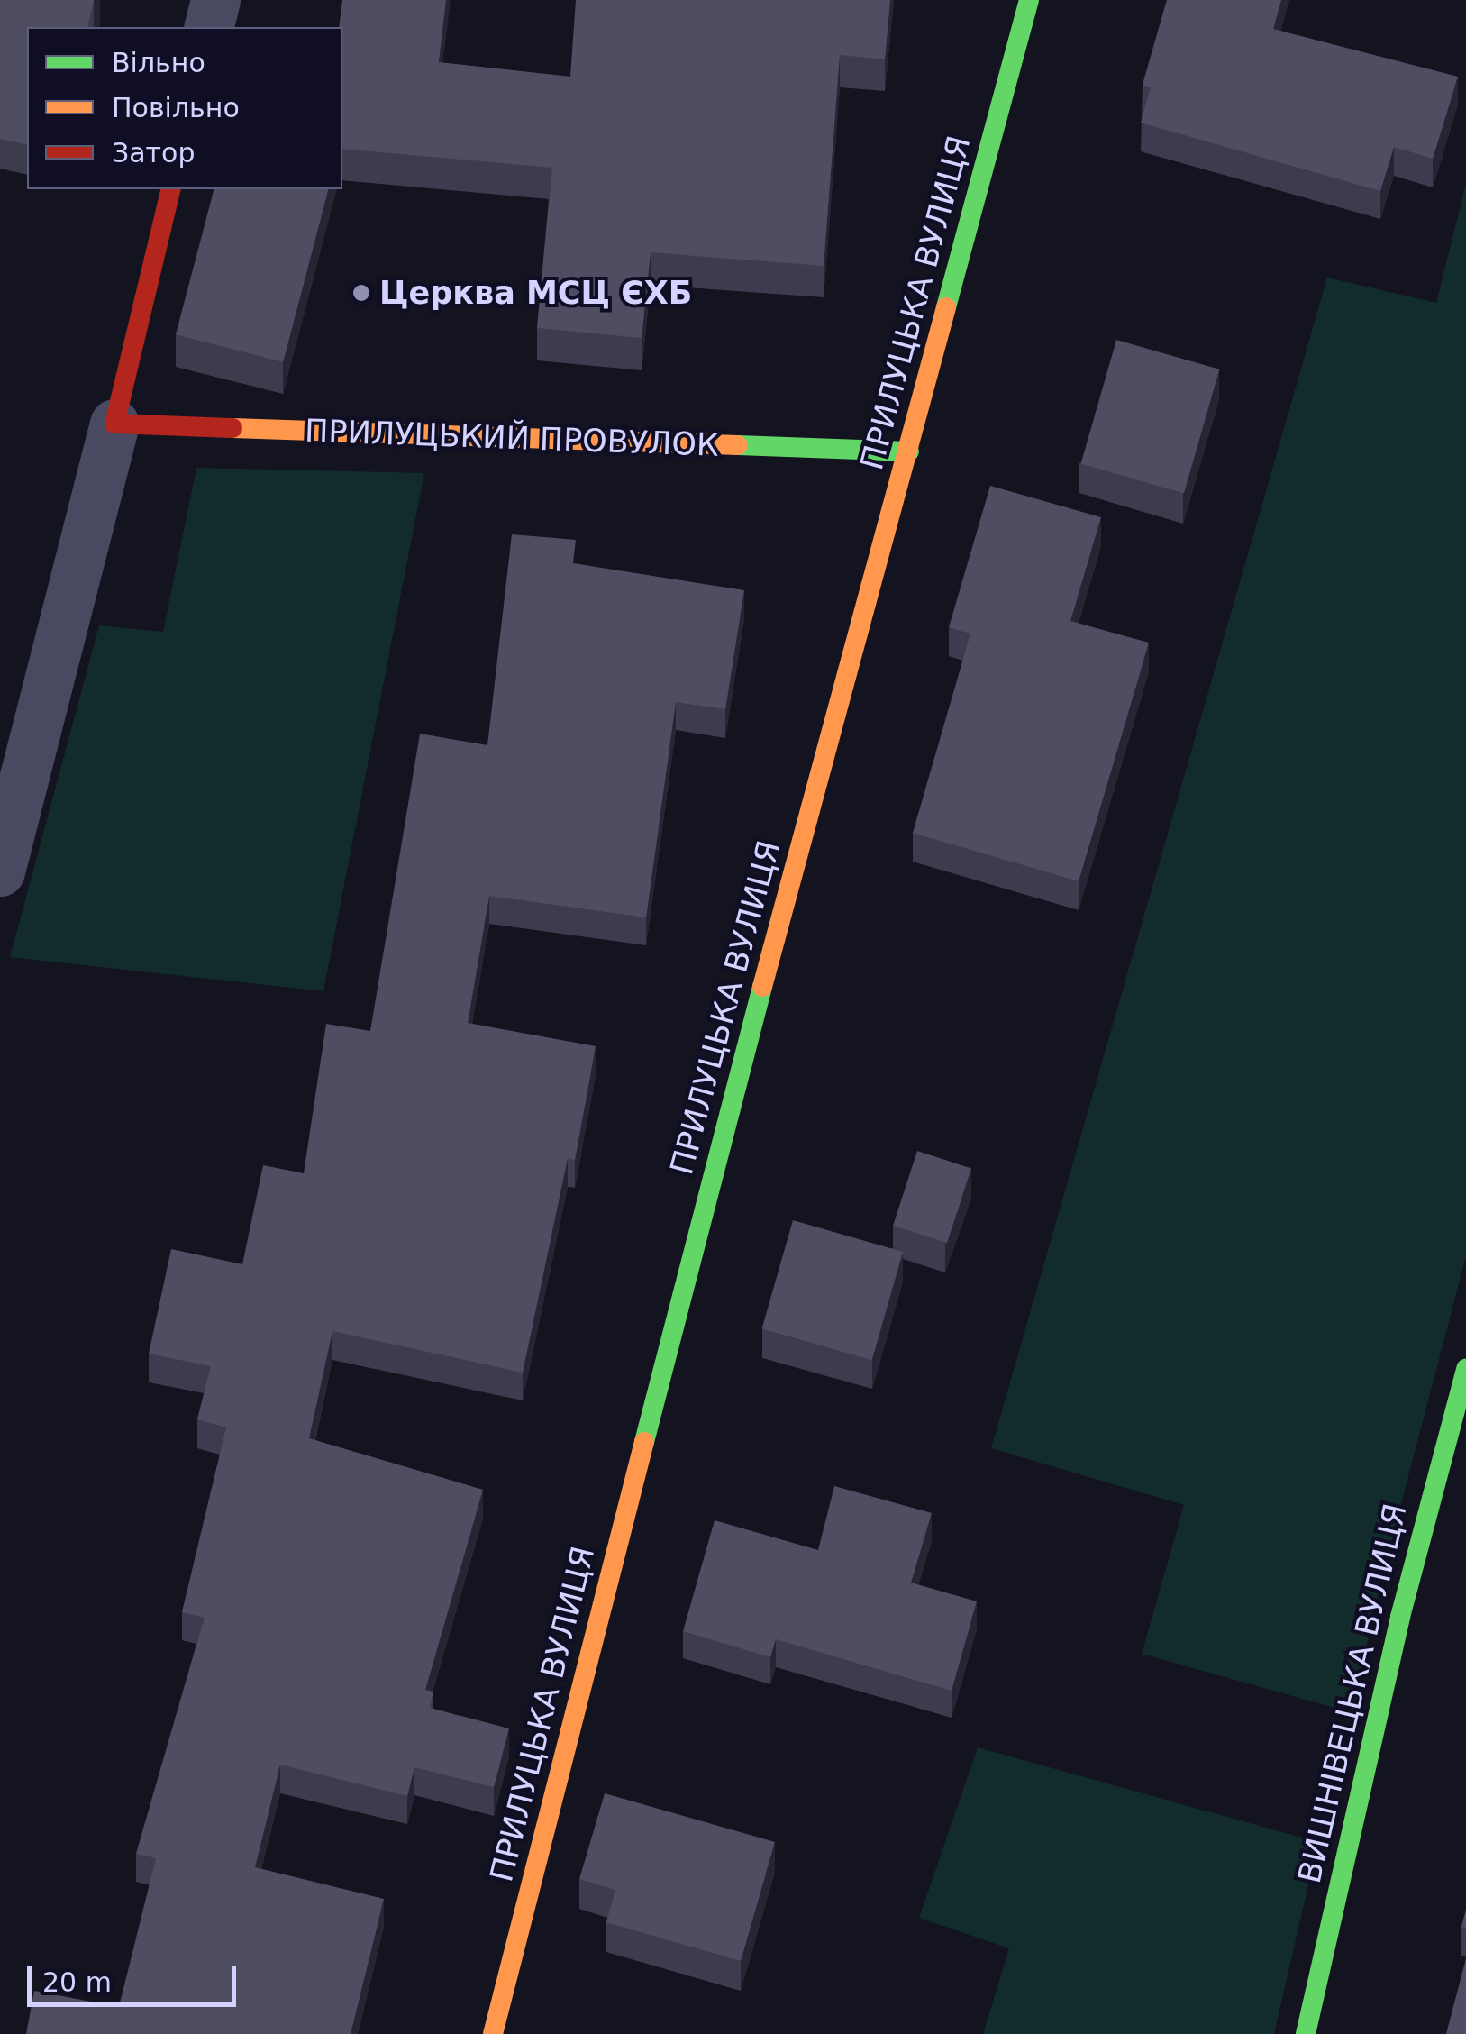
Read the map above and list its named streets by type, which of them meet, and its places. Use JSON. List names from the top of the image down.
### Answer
{
  "streets": {
    "street": ["ПРИЛУЦЬКА ВУЛИЦЯ", "ПРИЛУЦЬКИЙ ПРОВУЛОК", "ВИШНІВЕЦЬКА ВУЛИЦЯ"]
  },
  "crossings": [
    ["ПРИЛУЦЬКА ВУЛИЦЯ", "ПРИЛУЦЬКИЙ ПРОВУЛОК"]
  ],
  "places": ["Церква МСЦ ЄХБ"],
  "legend": ["Вільно", "Повільно", "Затор"],
  "scale_bar": "20 m"
}
